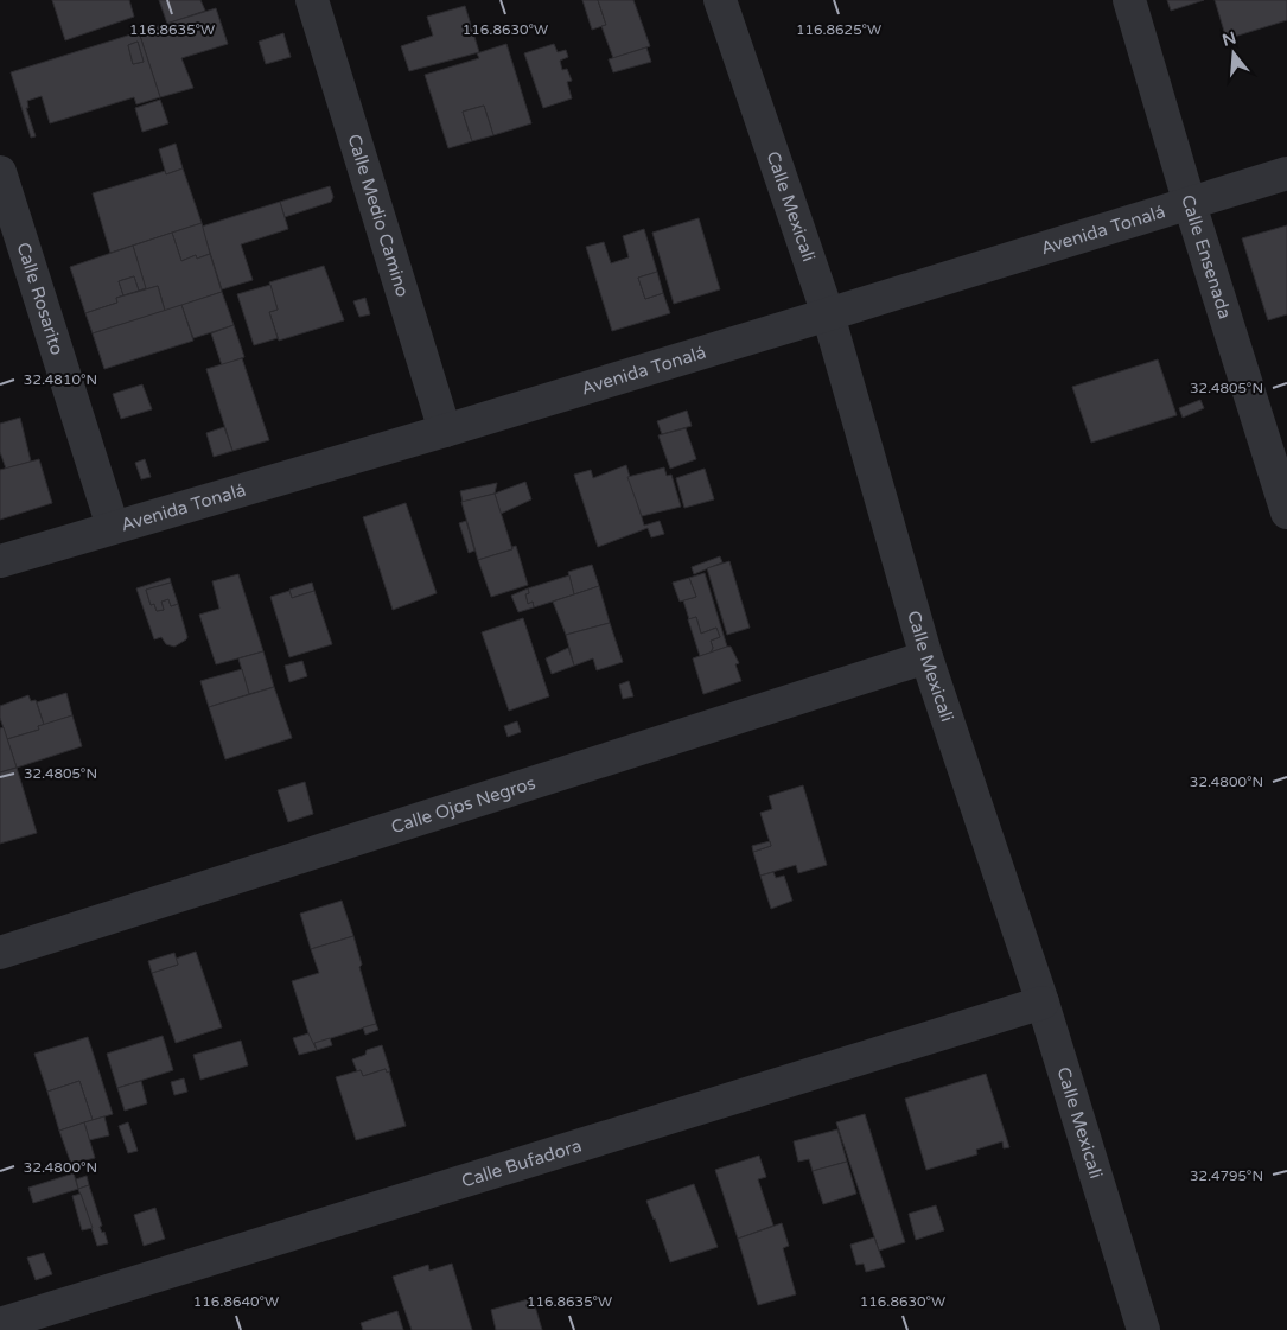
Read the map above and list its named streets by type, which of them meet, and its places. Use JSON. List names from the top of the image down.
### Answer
{
  "streets": {
    "street": [
      "Calle Mexicali",
      "Calle Medio Camino",
      "Avenida Tonalá",
      "Calle Ensenada",
      "Calle Rosarito",
      "Calle Ojos Negros",
      "Calle Bufadora"
    ]
  },
  "crossings": [
    ["Calle Mexicali", "Avenida Tonalá"],
    ["Calle Mexicali", "Calle Ojos Negros"],
    ["Calle Mexicali", "Calle Bufadora"],
    ["Calle Medio Camino", "Avenida Tonalá"],
    ["Avenida Tonalá", "Calle Ensenada"],
    ["Avenida Tonalá", "Calle Rosarito"]
  ],
  "north": "top",
  "coordinates": [
    "116.8635°W",
    "116.8630°W",
    "116.8625°W",
    "32.4810°N",
    "32.4805°N",
    "32.4800°N",
    "32.4795°N",
    "116.8640°W"
  ]
}
